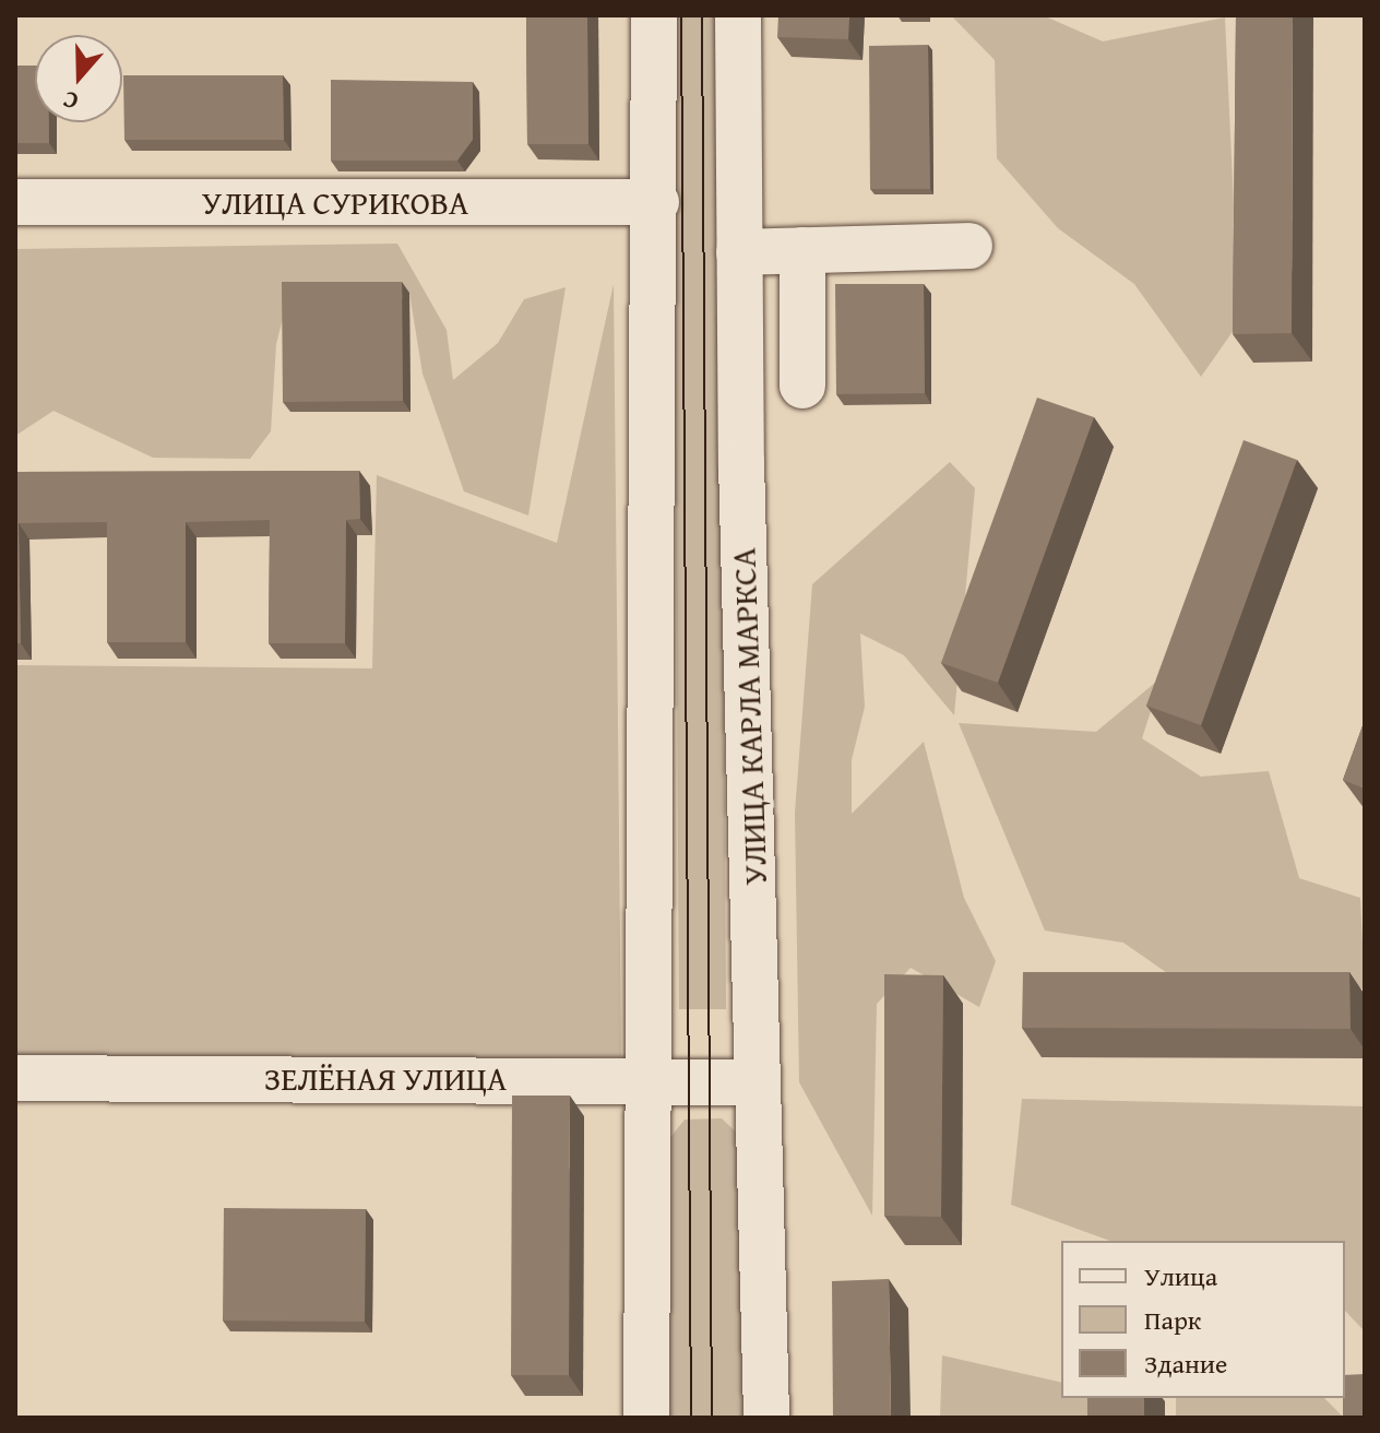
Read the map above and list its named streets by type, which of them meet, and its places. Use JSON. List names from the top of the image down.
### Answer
{
  "streets": {
    "street": ["УЛИЦА СУРИКОВА", "УЛИЦА КАРЛА МАРКСА", "ЗЕЛЁНАЯ УЛИЦА"]
  },
  "crossings": [
    ["УЛИЦА КАРЛА МАРКСА", "ЗЕЛЁНАЯ УЛИЦА"]
  ],
  "legend": ["Улица", "Парк", "Здание"],
  "north": "bottom"
}
